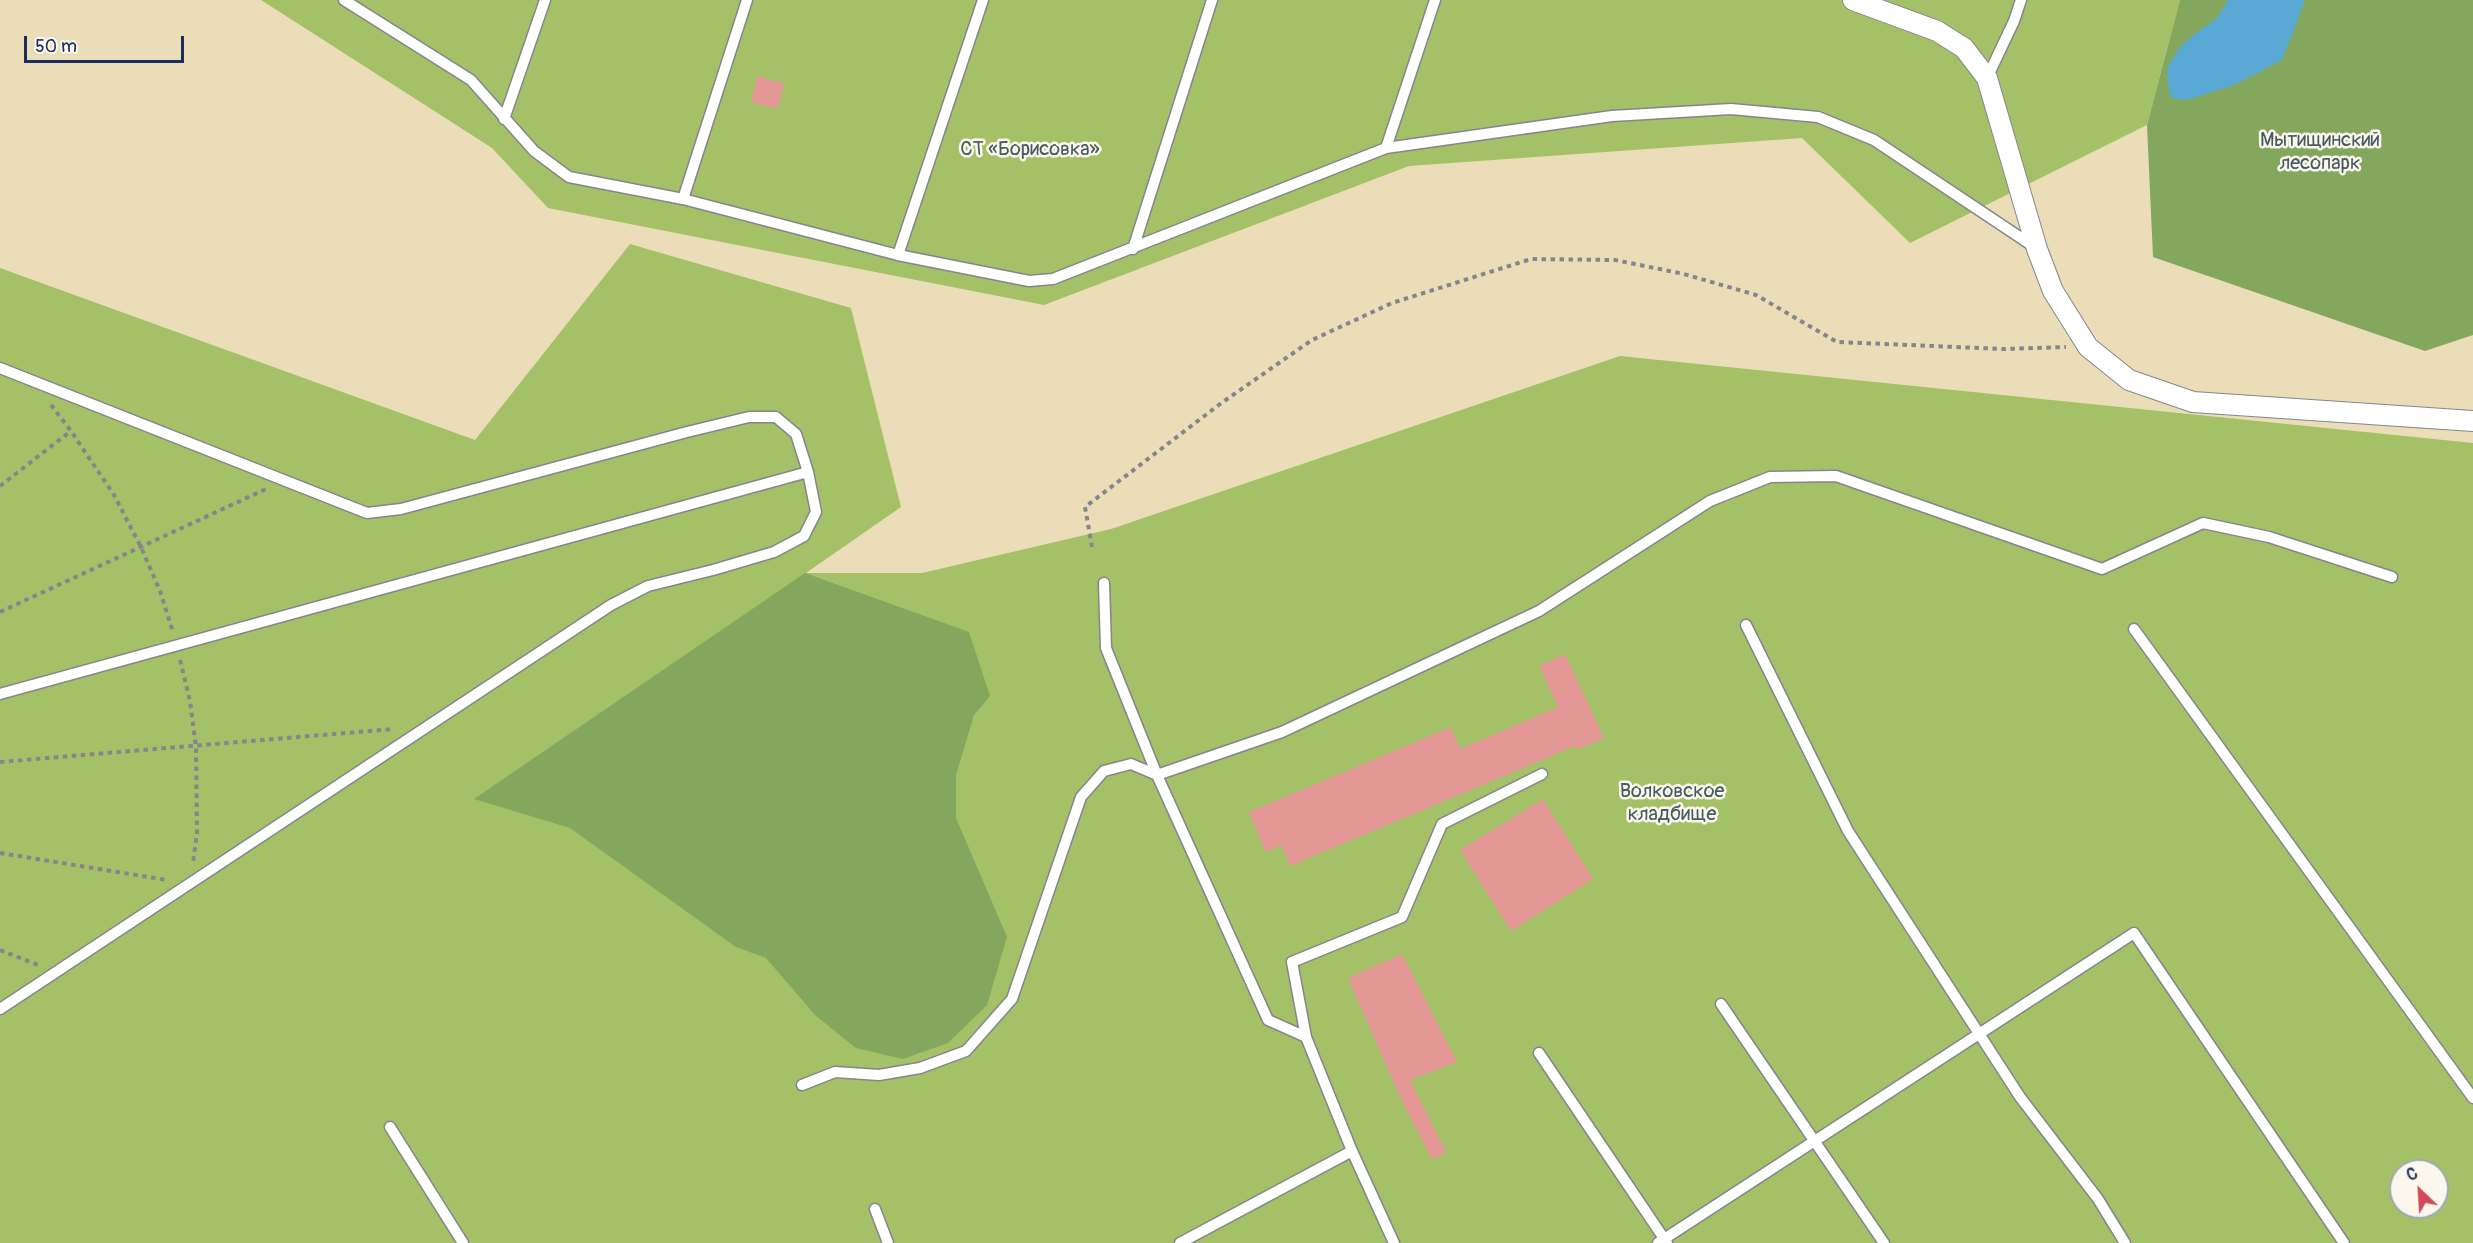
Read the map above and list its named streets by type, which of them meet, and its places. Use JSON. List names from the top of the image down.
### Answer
{
  "parks": ["Мытищинский лесопарк", "СТ «Борисовка»", "Волковское кладбище"],
  "scale_bar": "50 m",
  "north": "top left"
}
